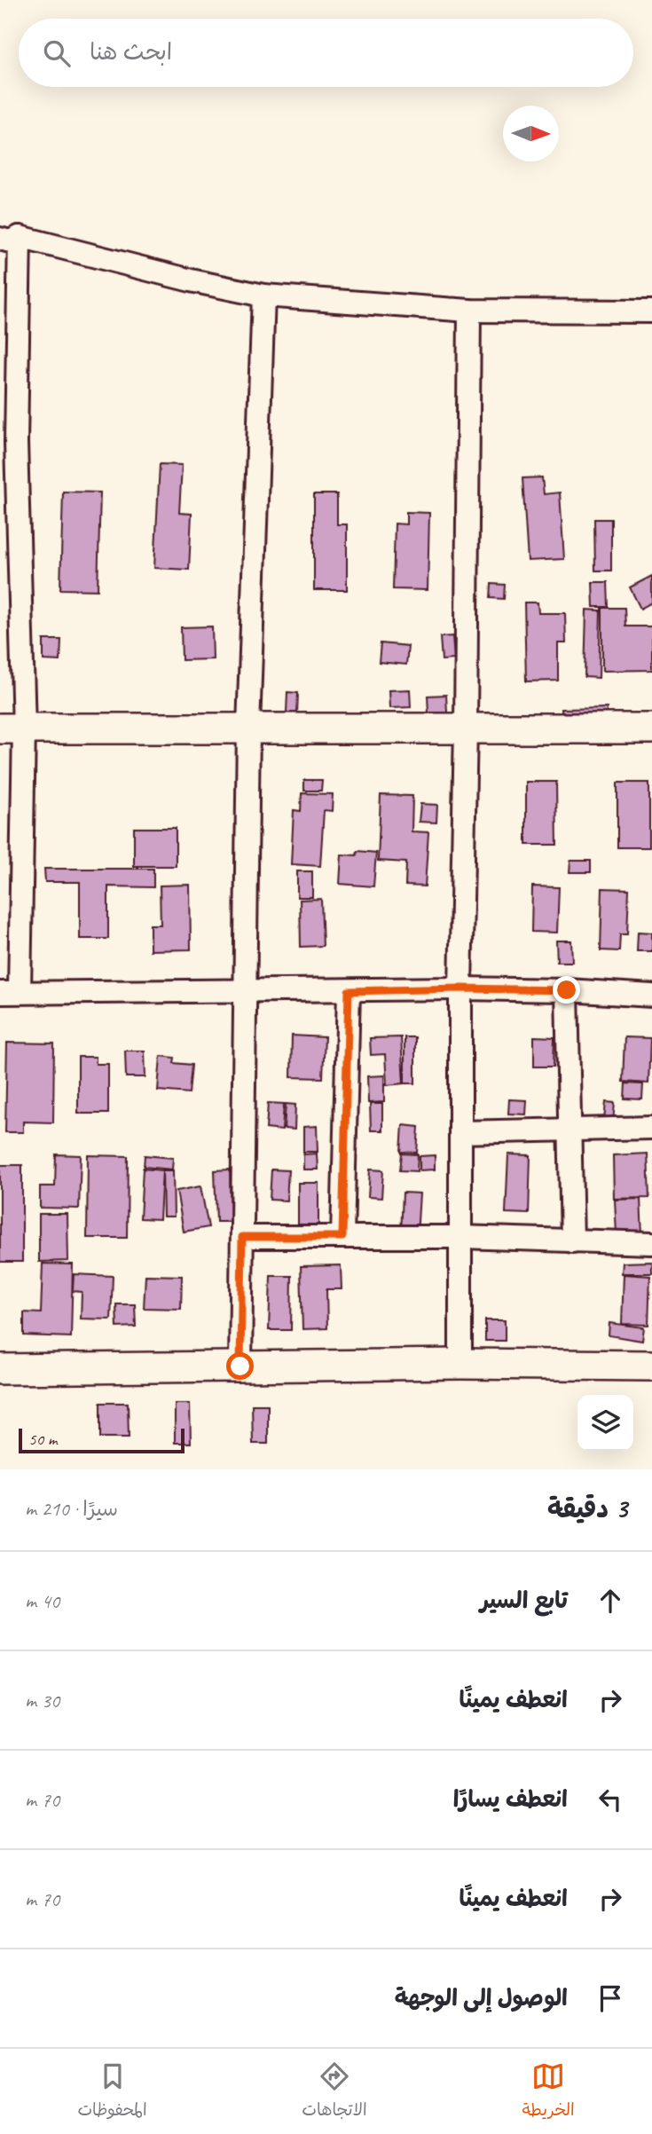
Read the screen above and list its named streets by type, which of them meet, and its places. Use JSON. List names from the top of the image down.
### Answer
{
  "scale_bar": "50 m",
  "north": "right",
  "page": {
    "search": "ابحث هنا",
    "scale": "50 m",
    "heading": ["3 دقيقة", "سيرًا · 210 m"],
    "list": [
      ["تابع السير", "40 m"],
      ["انعطف يمينًا", "30 m"],
      ["انعطف يسارًا", "70 m"],
      ["انعطف يمينًا", "70 m"],
      "الوصول إلى الوجهة"
    ],
    "nav": ["الخريطة", "الاتجاهات", "المحفوظات"]
  }
}
